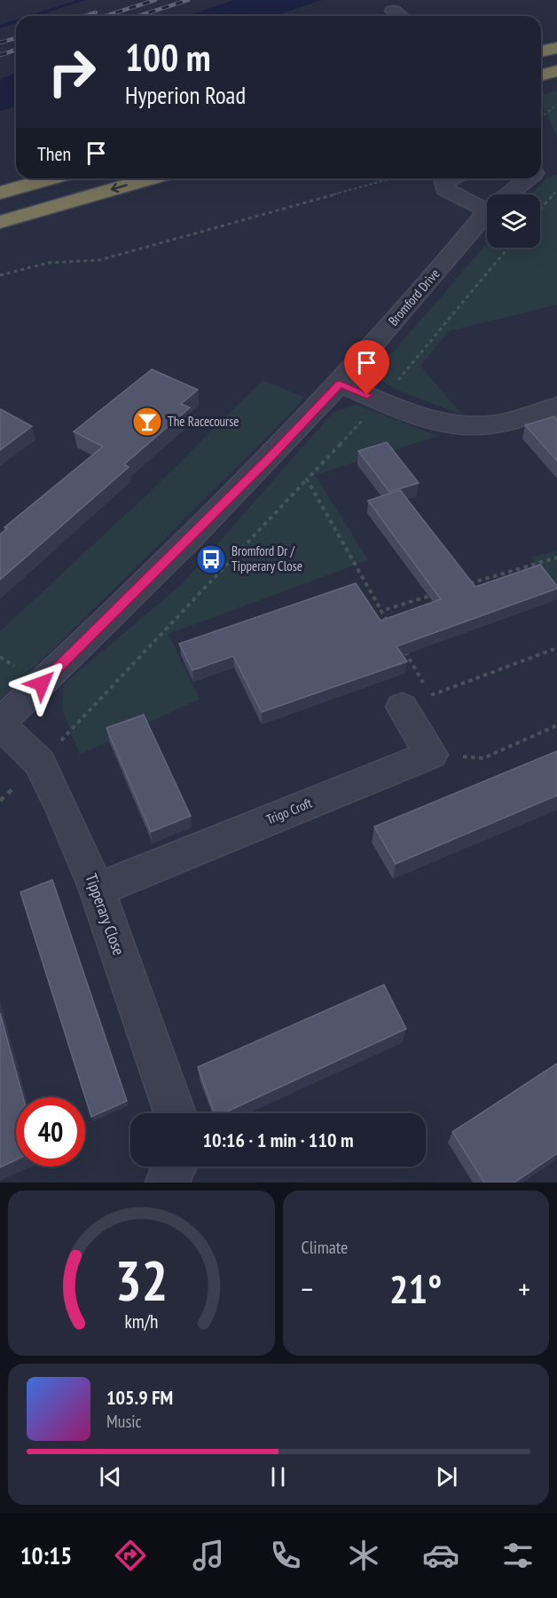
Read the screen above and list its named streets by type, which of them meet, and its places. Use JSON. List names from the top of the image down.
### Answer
{
  "streets": {
    "street": ["Bromford Drive", "Trigo Croft", "Tipperary Close"]
  },
  "crossings": [
    ["Bromford Drive", "Tipperary Close"],
    ["Trigo Croft", "Tipperary Close"]
  ],
  "places": {
    "bar": ["The Racecourse"],
    "bus stop": ["Bromford Dr / Tipperary Close"]
  },
  "page": {
    "turn": ["100 m", "Hyperion Road"],
    "then": "Then",
    "limit": "40",
    "trip": "10:16 · 1 min · 110 m",
    "tile": "Climate",
    "heat": ["−", "21°", "+"],
    "song": ["105.9 FM", "Music"],
    "tabs": "10:15",
    "gauge": ["32", "km/h"]
  }
}
